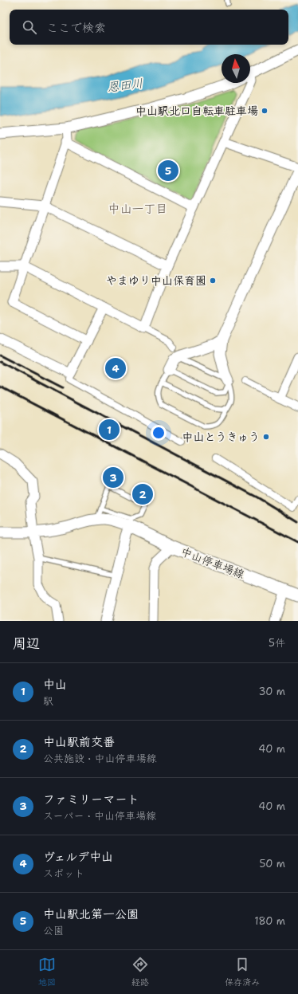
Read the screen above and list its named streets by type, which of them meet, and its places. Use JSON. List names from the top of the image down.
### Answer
{
  "streets": {
    "main road": ["中山停車場線"]
  },
  "districts": ["中山一丁目"],
  "water": ["恩田川"],
  "places": ["中山駅北口自転車駐車場", "やまゆり中山保育園", "中山とうきゅう"],
  "north": "top",
  "page": {
    "search": "ここで検索",
    "pins": [
      "5",
      "4",
      "1",
      "3",
      "2"
    ],
    "heading": ["周辺", "5件"],
    "list": [
      {
        "mark": "1",
        "name": "中山",
        "note": "駅",
        "value": "30 m"
      },
      {
        "mark": "2",
        "name": "中山駅前交番",
        "note": "公共施設 · 中山停車場線",
        "value": "40 m"
      },
      {
        "mark": "3",
        "name": "ファミリーマート",
        "note": "スーパー · 中山停車場線",
        "value": "40 m"
      },
      {
        "mark": "4",
        "name": "ヴェルデ中山",
        "note": "スポット",
        "value": "50 m"
      },
      {
        "mark": "5",
        "name": "中山駅北第一公園",
        "note": "公園",
        "value": "180 m"
      }
    ],
    "nav": ["地図", "経路", "保存済み"]
  }
}
